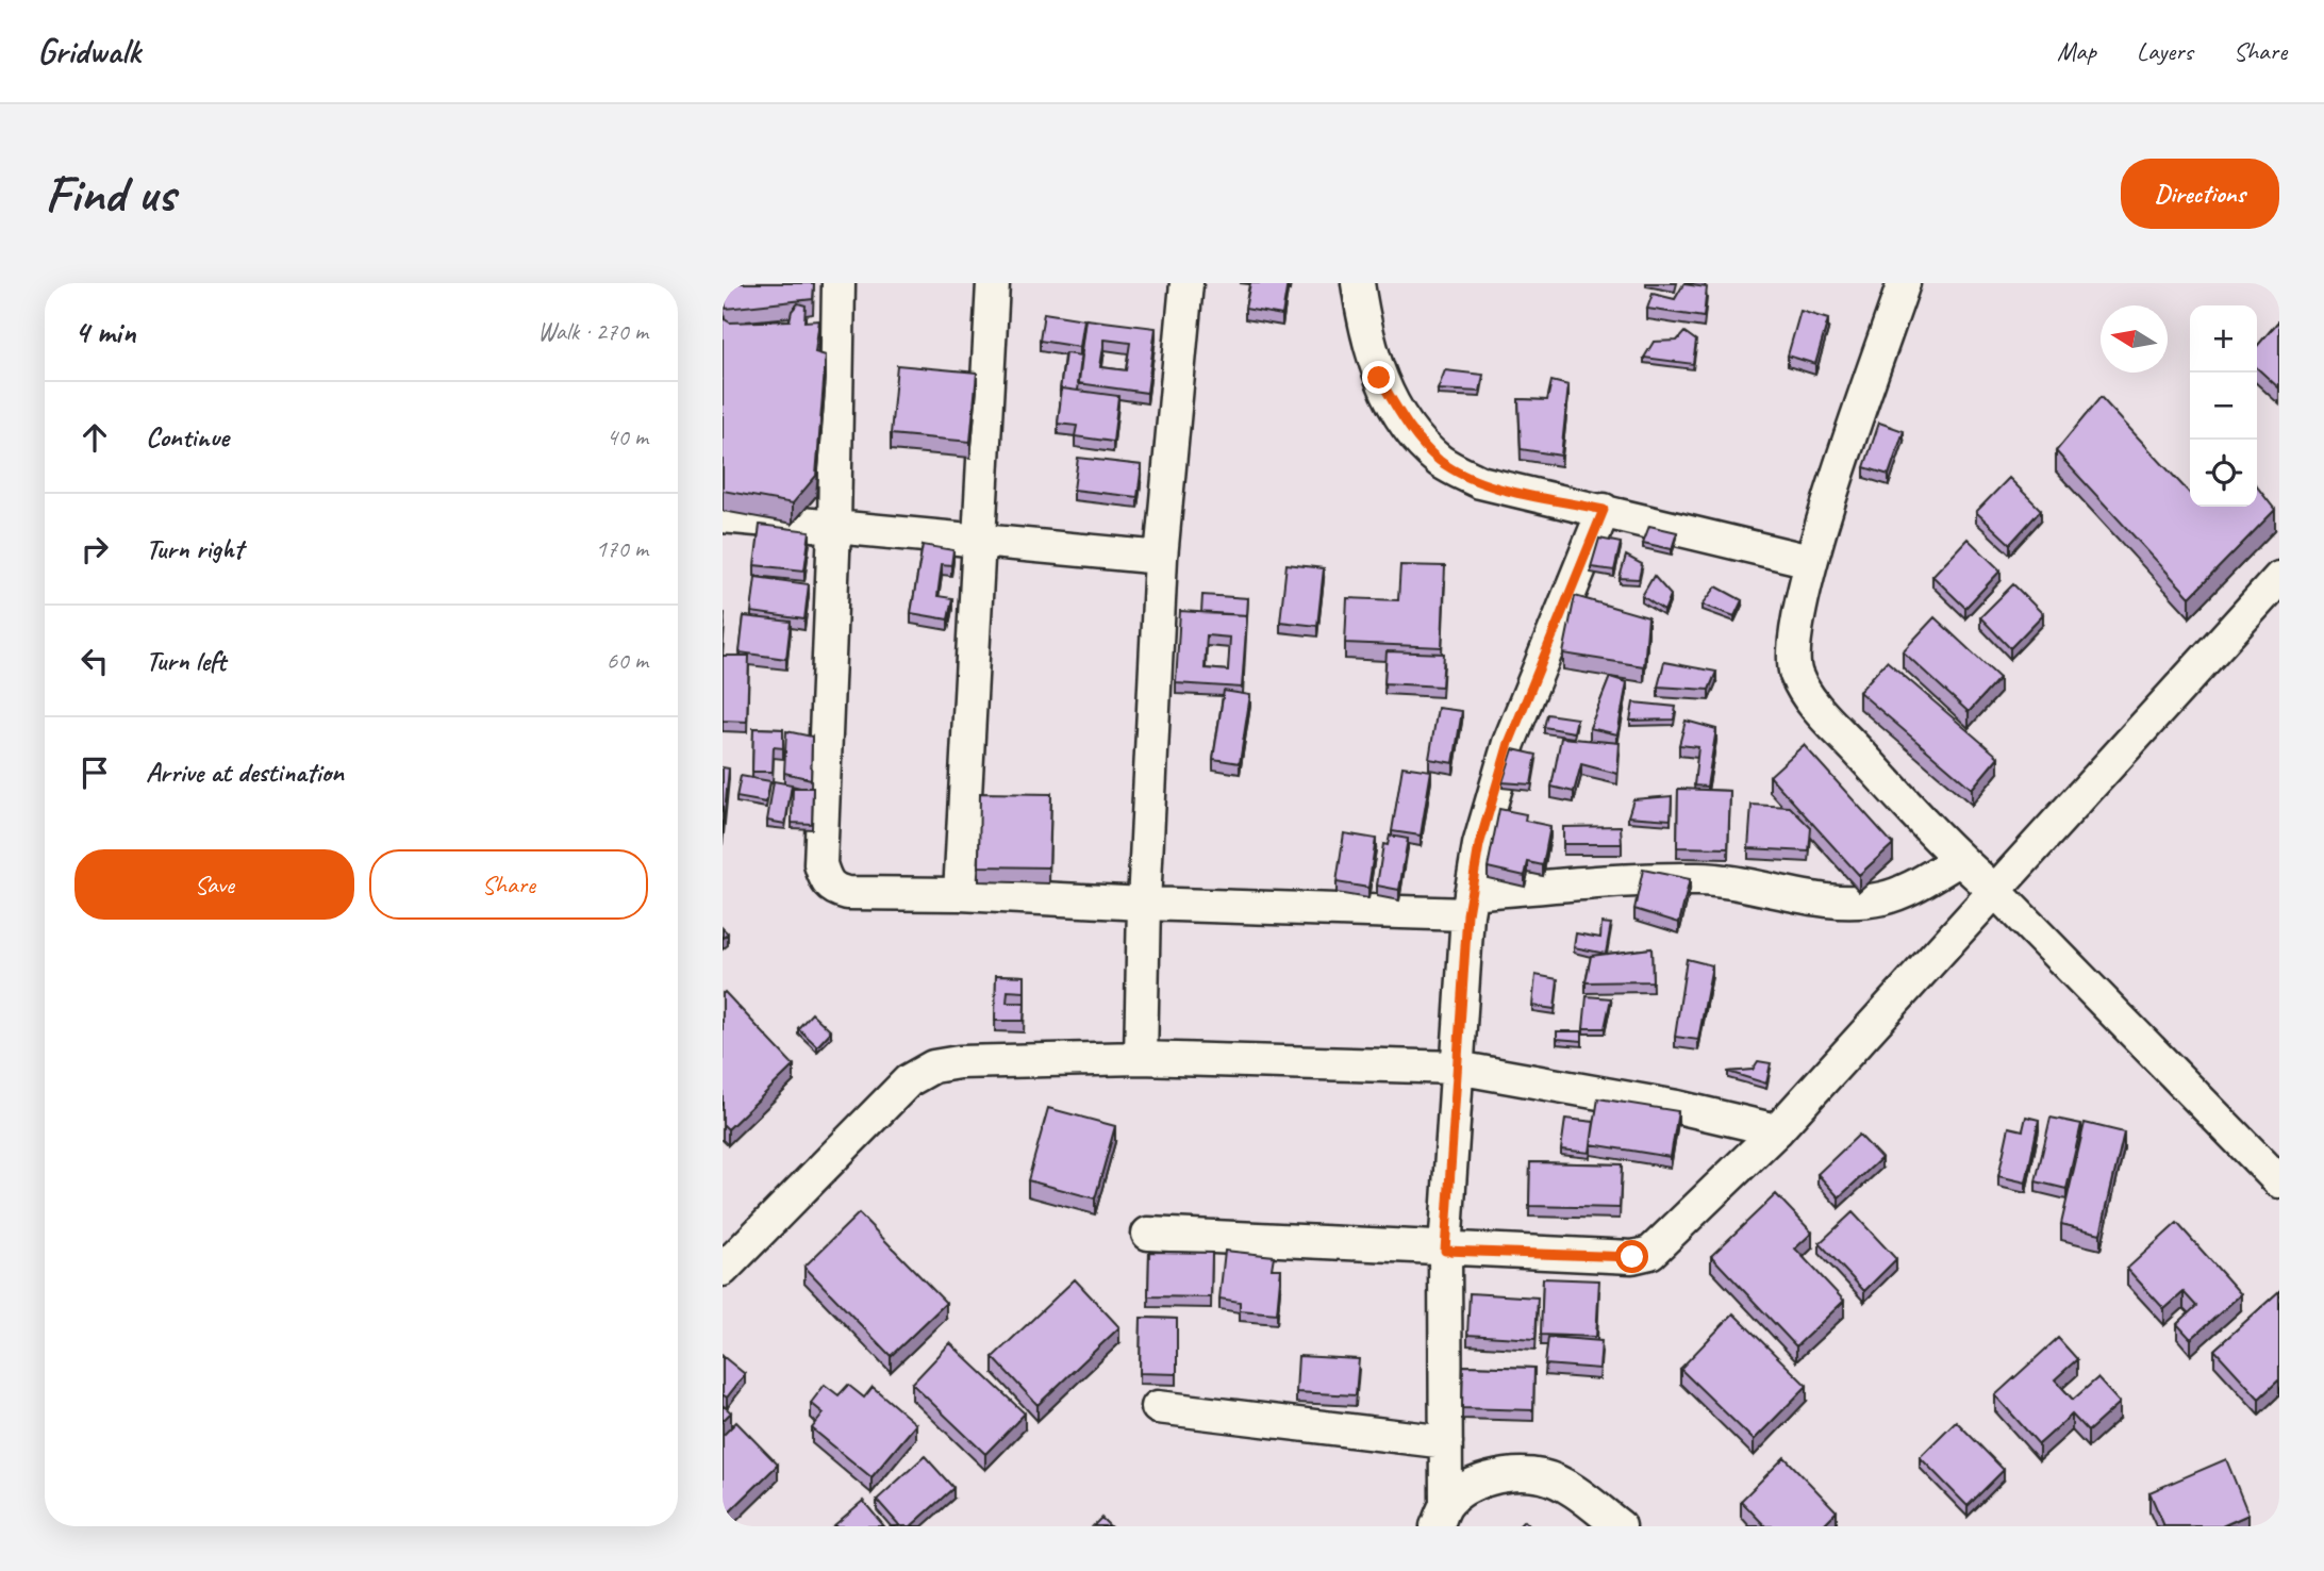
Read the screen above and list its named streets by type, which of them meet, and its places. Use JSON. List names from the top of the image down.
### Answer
{
  "north": "left",
  "page": {
    "header": "Gridwalk",
    "nav": ["Map", "Layers", "Share"],
    "buttons": [
      "Directions",
      ["Save", "Share"]
    ],
    "title": "Find us",
    "heading": ["4 min", "Walk · 270 m"],
    "map_buttons": ["+", "−"],
    "list": [
      ["Continue", "40 m"],
      ["Turn right", "170 m"],
      ["Turn left", "60 m"],
      "Arrive at destination"
    ]
  }
}
